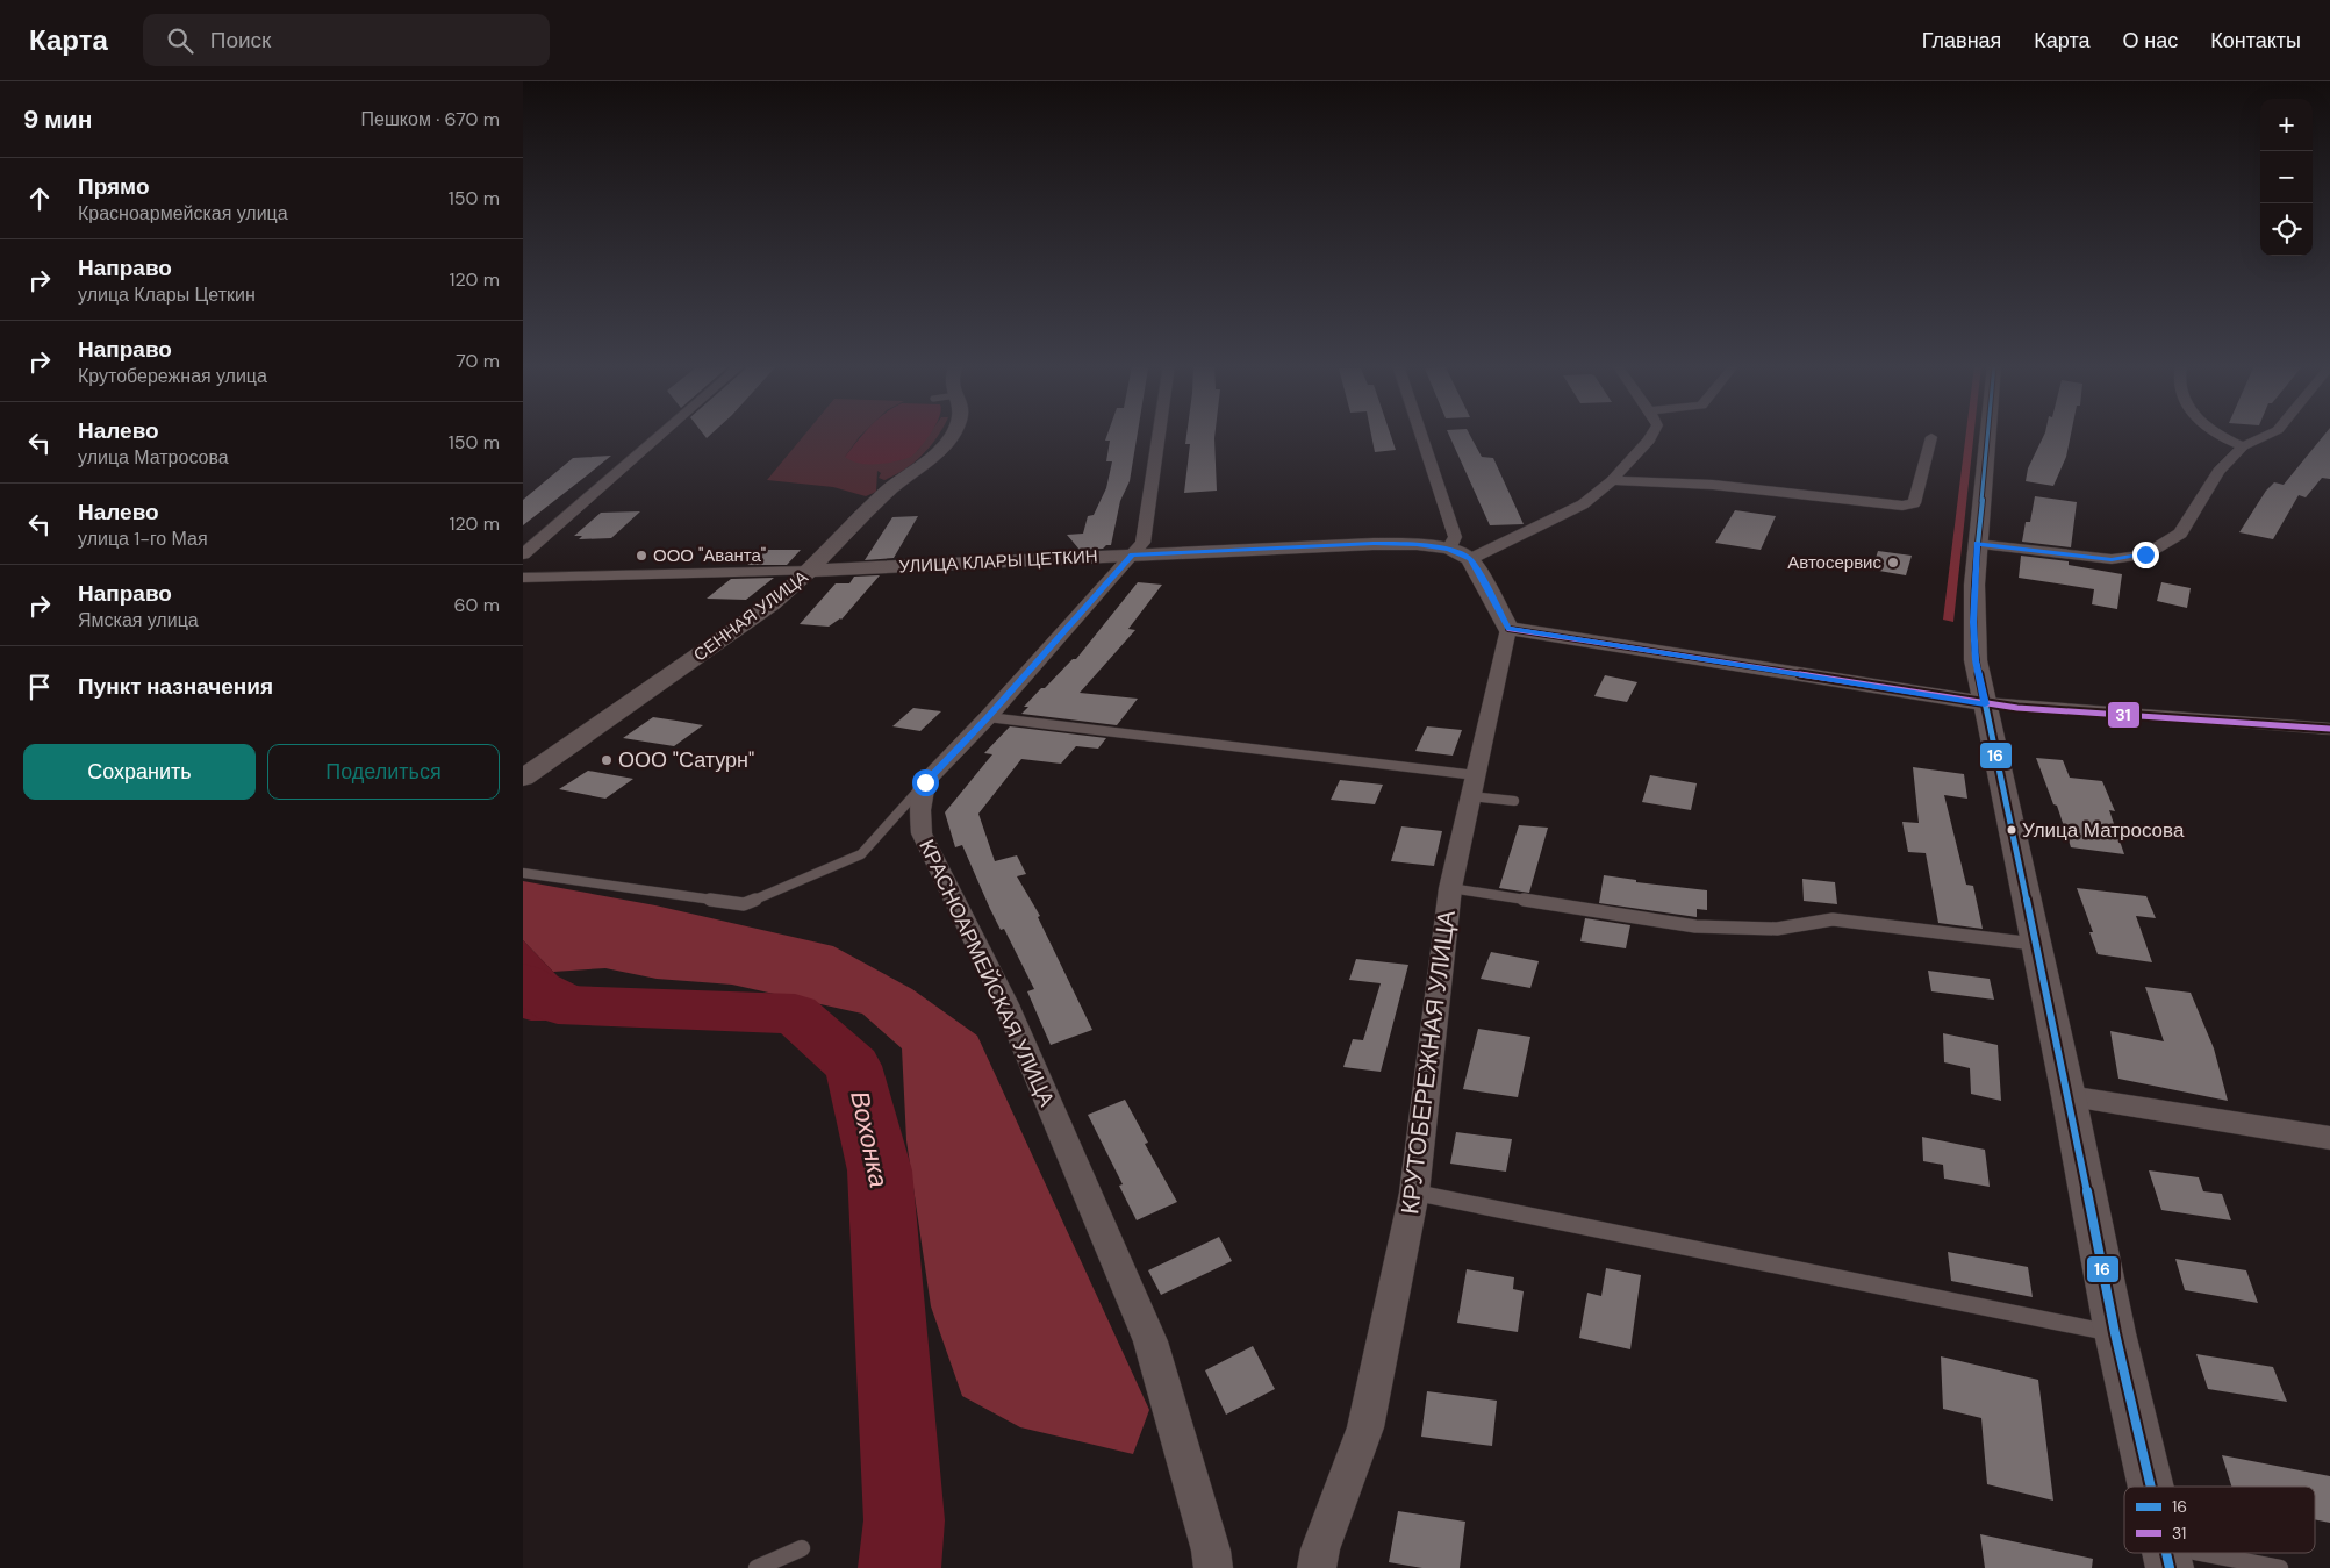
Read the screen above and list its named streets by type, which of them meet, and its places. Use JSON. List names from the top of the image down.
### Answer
{
  "streets": {
    "street": [
      "УЛИЦА КЛАРЫ ЦЕТКИН",
      "СЕННАЯ УЛИЦА",
      "КРАСНОАРМЕЙСКАЯ УЛИЦА",
      "КРУТОБЕРЕЖНАЯ УЛИЦА"
    ]
  },
  "crossings": [
    ["УЛИЦА КЛАРЫ ЦЕТКИН", "СЕННАЯ УЛИЦА"]
  ],
  "water": ["Вохонка"],
  "places": [
    "ООО \"Аванта\"",
    "Автосервис",
    "ООО \"Сатурн\"",
    "Улица Матросова"
  ],
  "lines": ["transit line 16", "transit line 31"],
  "legend": ["16", "31"],
  "page": {
    "header": "Карта",
    "search": "Поиск",
    "nav": [
      "Главная",
      "Карта",
      "О нас",
      "Контакты"
    ],
    "heading": ["9 мин", "Пешком · 670 m"],
    "map_buttons": ["+", "−"],
    "list": [
      ["Прямо", "Красноармейская улица", "150 m"],
      ["Направо", "улица Клары Цеткин", "120 m"],
      ["Направо", "Крутобережная улица", "70 m"],
      ["Налево", "улица Матросова", "150 m"],
      ["Налево", "улица 1-го Мая", "120 m"],
      ["Направо", "Ямская улица", "60 m"],
      "Пункт назначения"
    ],
    "buttons": ["Сохранить", "Поделиться"]
  }
}
